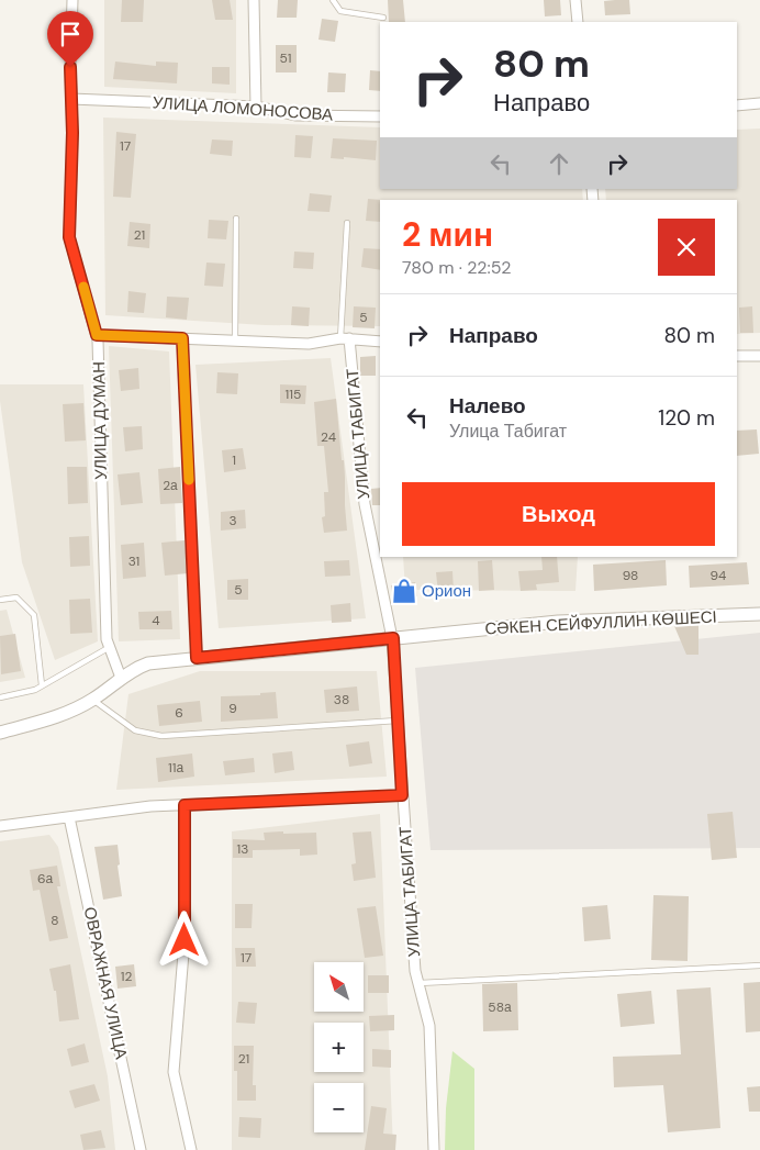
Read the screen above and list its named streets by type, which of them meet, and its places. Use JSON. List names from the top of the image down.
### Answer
{
  "streets": {
    "street": [
      "УЛИЦА ЛОМОНОСОВА",
      "УЛИЦА ДУМАН",
      "УЛИЦА ТАБИГАТ",
      "СӘКЕН СЕЙФУЛЛИН КӨШЕСІ",
      "ОВРАЖНАЯ УЛИЦА"
    ]
  },
  "crossings": [
    ["УЛИЦА ЛОМОНОСОВА", "УЛИЦА ДУМАН"],
    ["УЛИЦА ДУМАН", "СӘКЕН СЕЙФУЛЛИН КӨШЕСІ"],
    ["УЛИЦА ТАБИГАТ", "СӘКЕН СЕЙФУЛЛИН КӨШЕСІ"]
  ],
  "places": {
    "shop": ["Орион"]
  },
  "house_numbers": [
    "51",
    "17",
    "21",
    "5",
    "115",
    "24",
    "1",
    "2а",
    "3",
    "31",
    "98",
    "94",
    "5",
    "4",
    "38",
    "9",
    "6",
    "11а",
    "13",
    "6а",
    "8",
    "17",
    "12",
    "58а",
    "21"
  ],
  "north": "top left",
  "page": {
    "turn": ["80 m", "Направо"],
    "heading": ["2 мин", "780 m · 22:52"],
    "list": [
      {
        "name": "Направо",
        "value": "80 m"
      },
      {
        "name": "Налево",
        "note": "Улица Табигат",
        "value": "120 m"
      }
    ],
    "buttons": "Выход",
    "map_buttons": ["+", "−"]
  }
}
